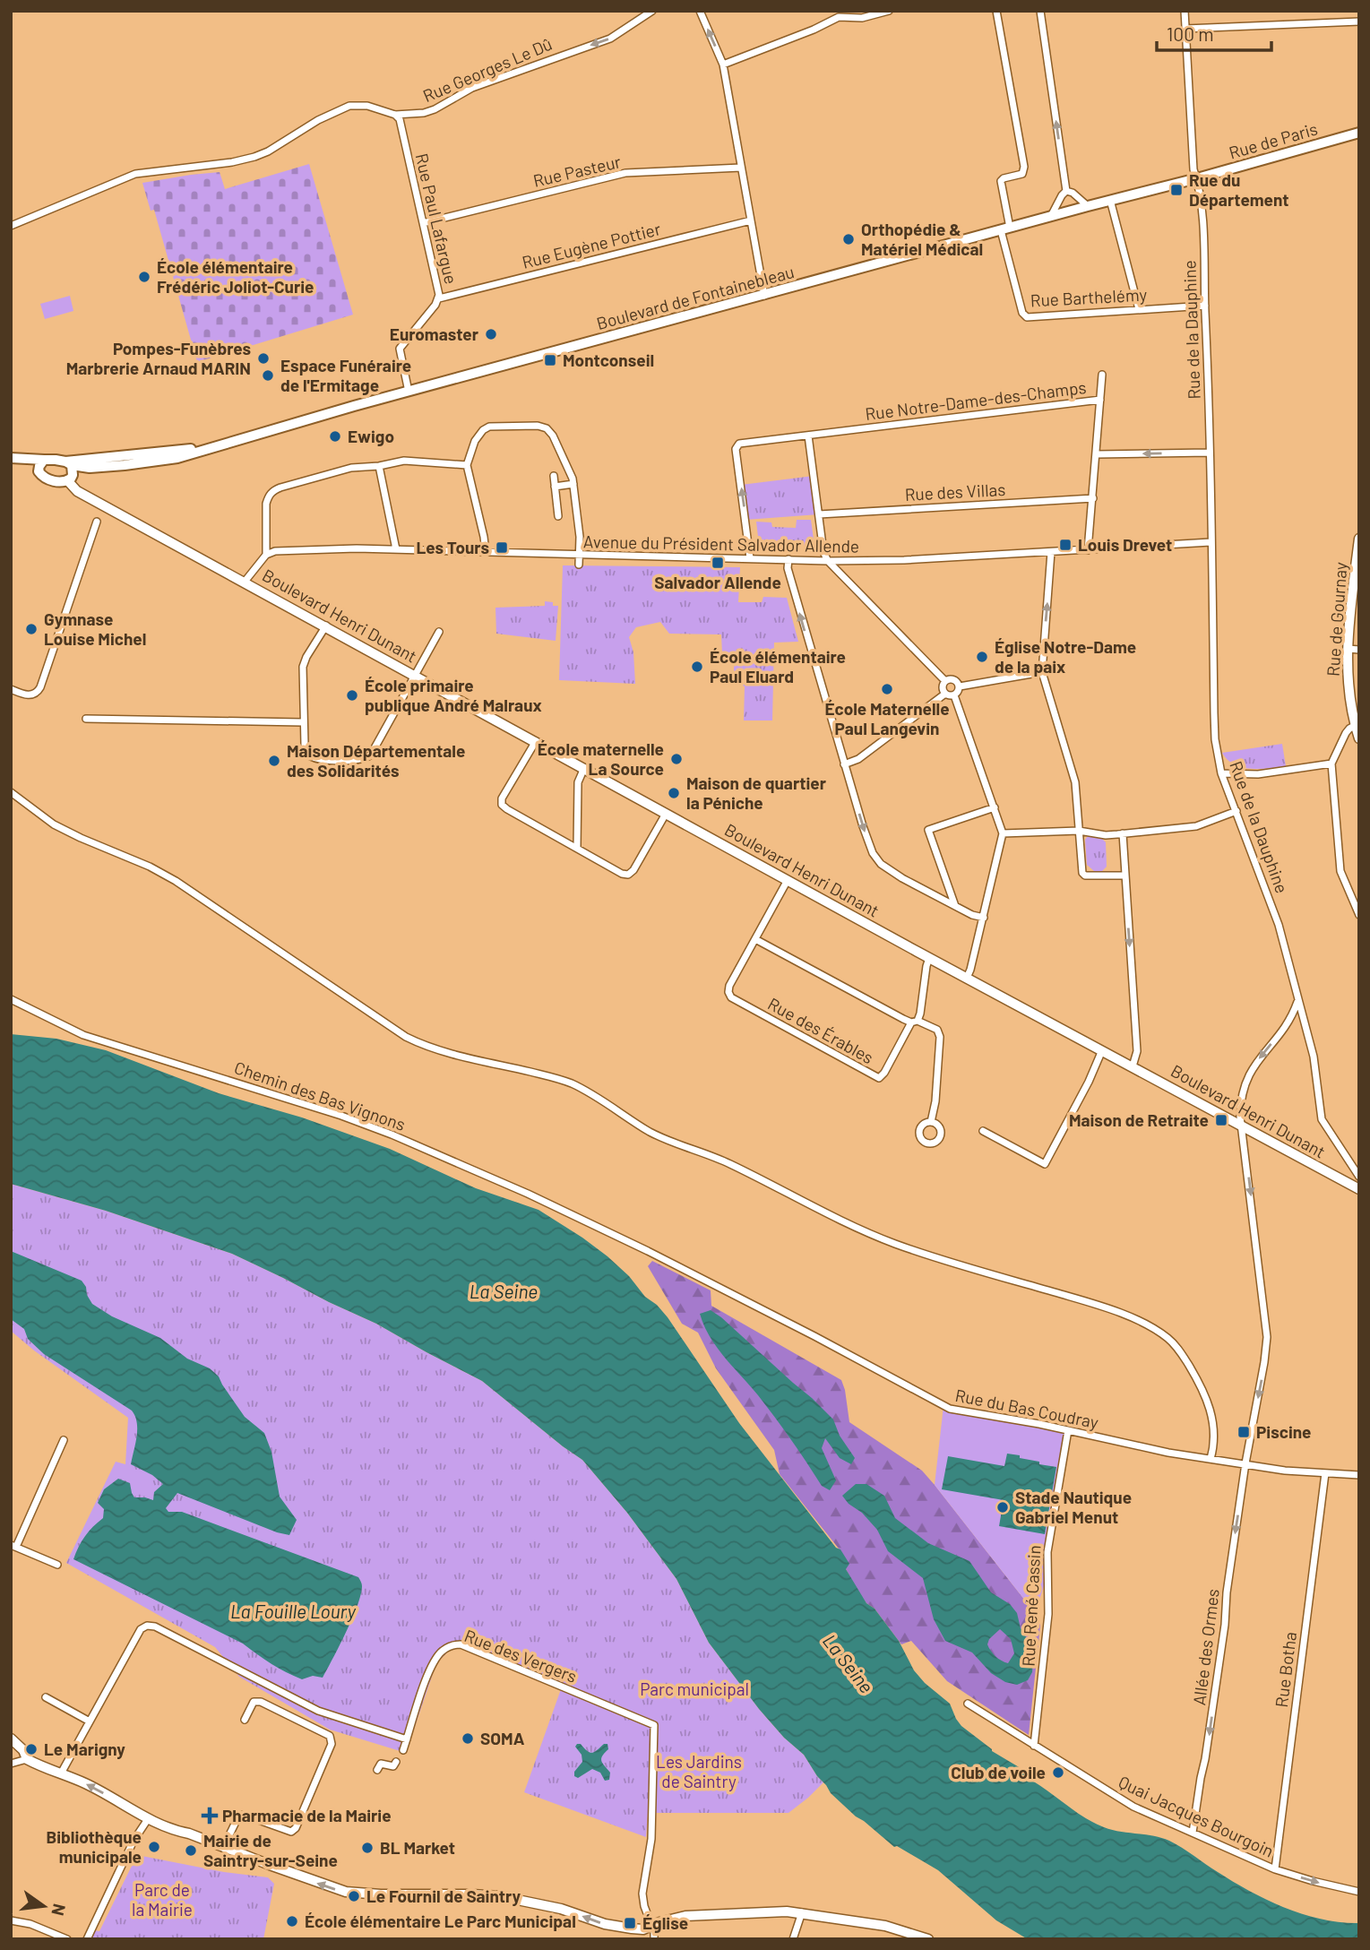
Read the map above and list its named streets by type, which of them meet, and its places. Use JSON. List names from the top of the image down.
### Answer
{
  "streets": {
    "main road": [
      "Rue de Paris",
      "Boulevard de Fontainebleau",
      "Boulevard Henri Dunant",
      "Rue de Gournay"
    ],
    "street": [
      "Rue Georges Le Dû",
      "Rue Pasteur",
      "Rue Paul Lafargue",
      "Rue Eugène Pottier",
      "Rue Barthelémy",
      "Rue de la Dauphine",
      "Rue Notre-Dame-des-Champs",
      "Rue des Villas",
      "Avenue du Président Salvador Allende",
      "Rue des Érables",
      "Chemin des Bas Vignons",
      "Rue du Bas Coudray",
      "Rue René Cassin",
      "Allée des Ormes",
      "Rue des Vergers",
      "Rue Botha",
      "Quai Jacques Bourgoin"
    ]
  },
  "crossings": [
    ["Rue Georges Le Dû", "Rue Paul Lafargue"],
    ["Rue de Paris", "Boulevard de Fontainebleau"],
    ["Rue de Paris", "Rue de la Dauphine"],
    ["Rue Pasteur", "Rue Paul Lafargue"],
    ["Rue Paul Lafargue", "Rue Eugène Pottier"],
    ["Rue Paul Lafargue", "Boulevard de Fontainebleau"],
    ["Boulevard de Fontainebleau", "Rue Barthelémy"],
    ["Boulevard de Fontainebleau", "Rue de la Dauphine"],
    ["Boulevard de Fontainebleau", "Boulevard Henri Dunant"],
    ["Rue Barthelémy", "Rue de la Dauphine"],
    ["Rue de la Dauphine", "Avenue du Président Salvador Allende"],
    ["Rue Notre-Dame-des-Champs", "Avenue du Président Salvador Allende"],
    ["Chemin des Bas Vignons", "Rue du Bas Coudray"],
    ["Rue du Bas Coudray", "Rue René Cassin"],
    ["Rue du Bas Coudray", "Allée des Ormes"],
    ["Rue du Bas Coudray", "Rue Botha"],
    ["Rue René Cassin", "Quai Jacques Bourgoin"],
    ["Allée des Ormes", "Quai Jacques Bourgoin"],
    ["Rue Botha", "Quai Jacques Bourgoin"]
  ],
  "one_way": ["Rue Georges Le Dû", "Allée des Ormes"],
  "water": ["La Seine", "La Fouille Loury"],
  "parks": ["Parc municipal", "Les Jardins de Saintry", "Parc de la Mairie"],
  "places": {
    "transit": [
      "Rue du Département",
      "Montconseil",
      "Louis Drevet",
      "Les Tours",
      "Salvador Allende",
      "Maison de Retraite",
      "Piscine",
      "Église"
    ],
    "other": [
      "Orthopédie & Matériel Médical",
      "École élémentaire Frédéric Joliot-Curie",
      "Euromaster",
      "Pompes-Funèbres Marbrerie Arnaud MARIN",
      "Espace Funéraire de l'Ermitage",
      "Ewigo",
      "Gymnase Louise Michel",
      "Église Notre-Dame de la paix",
      "École élémentaire Paul Eluard",
      "École Maternelle Paul Langevin",
      "École primaire publique André Malraux",
      "École maternelle La Source",
      "Maison Départementale des Solidarités",
      "Maison de quartier la Péniche",
      "Stade Nautique Gabriel Menut",
      "SOMA",
      "Le Marigny",
      "Club de voile",
      "Bibliothèque municipale",
      "BL Market",
      "Mairie de Saintry-sur-Seine",
      "Le Fournil de Saintry",
      "École élémentaire Le Parc Municipal"
    ],
    "health": ["Pharmacie de la Mairie"]
  },
  "scale_bar": "100 m",
  "north": "right"
}
